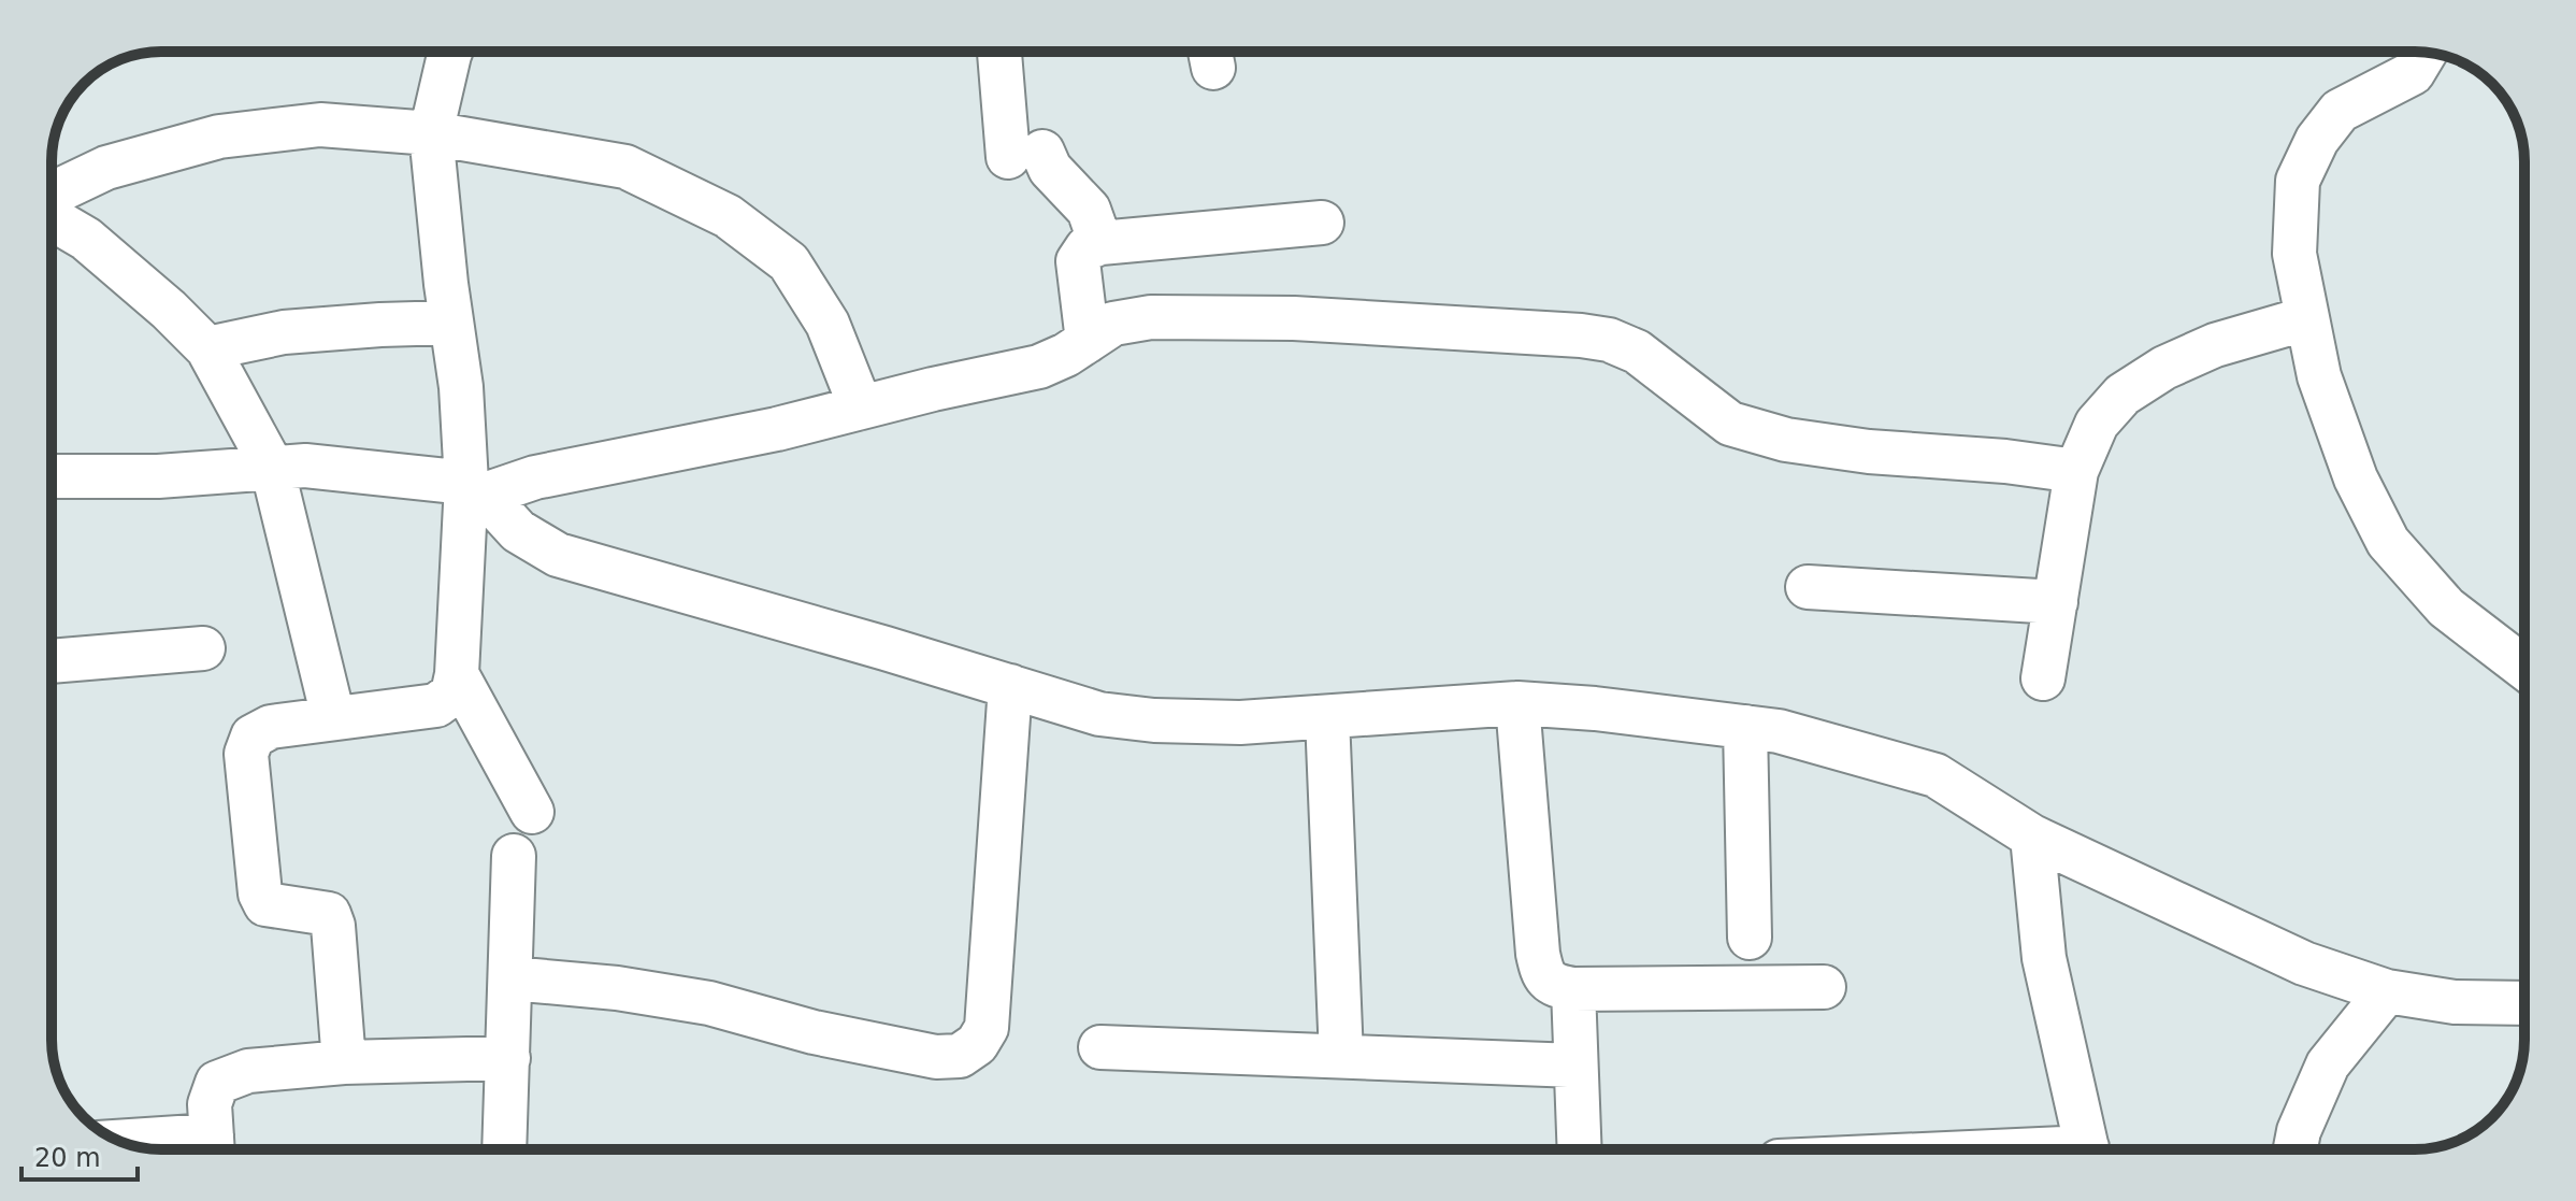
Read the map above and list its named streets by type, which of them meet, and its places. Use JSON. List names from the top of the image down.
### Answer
{
  "scale_bar": "20 m"
}
